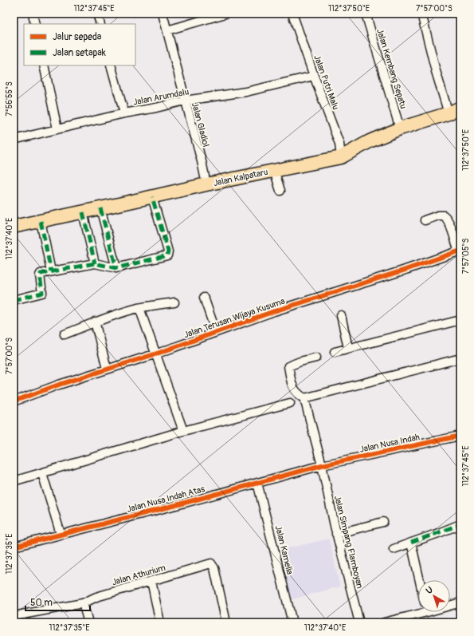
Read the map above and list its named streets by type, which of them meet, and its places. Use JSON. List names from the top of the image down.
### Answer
{
  "streets": {
    "main road": ["Jalan Kalpataru"],
    "street": [
      "Jalan Kembang Sepatu",
      "Jalan Putri Malu",
      "Jalan Arumdalu",
      "Jalan Gladiol",
      "Jalan Terusan Wijaya Kusuma",
      "Jalan Nusa Indah",
      "Jalan Nusa Indah Atas",
      "Jalan Simpang Flamboyan",
      "Jalan Kamelia",
      "Jalan Athurium"
    ]
  },
  "crossings": [
    ["Jalan Kembang Sepatu", "Jalan Kalpataru"],
    ["Jalan Putri Malu", "Jalan Arumdalu"],
    ["Jalan Putri Malu", "Jalan Kalpataru"],
    ["Jalan Arumdalu", "Jalan Gladiol"],
    ["Jalan Gladiol", "Jalan Kalpataru"],
    ["Jalan Nusa Indah", "Jalan Nusa Indah Atas"],
    ["Jalan Nusa Indah", "Jalan Simpang Flamboyan"],
    ["Jalan Nusa Indah Atas", "Jalan Simpang Flamboyan"],
    ["Jalan Nusa Indah Atas", "Jalan Kamelia"]
  ],
  "legend": ["Jalur sepeda", "Jalan setapak"],
  "scale_bar": "50 m",
  "north": "top left",
  "coordinates": [
    "112°37'45\"E",
    "112°37'50\"E",
    "7°57'00\"S",
    "7°56'55\"S",
    "112°37'40\"E",
    "7°57'05\"S",
    "112°37'35\"E"
  ]
}
